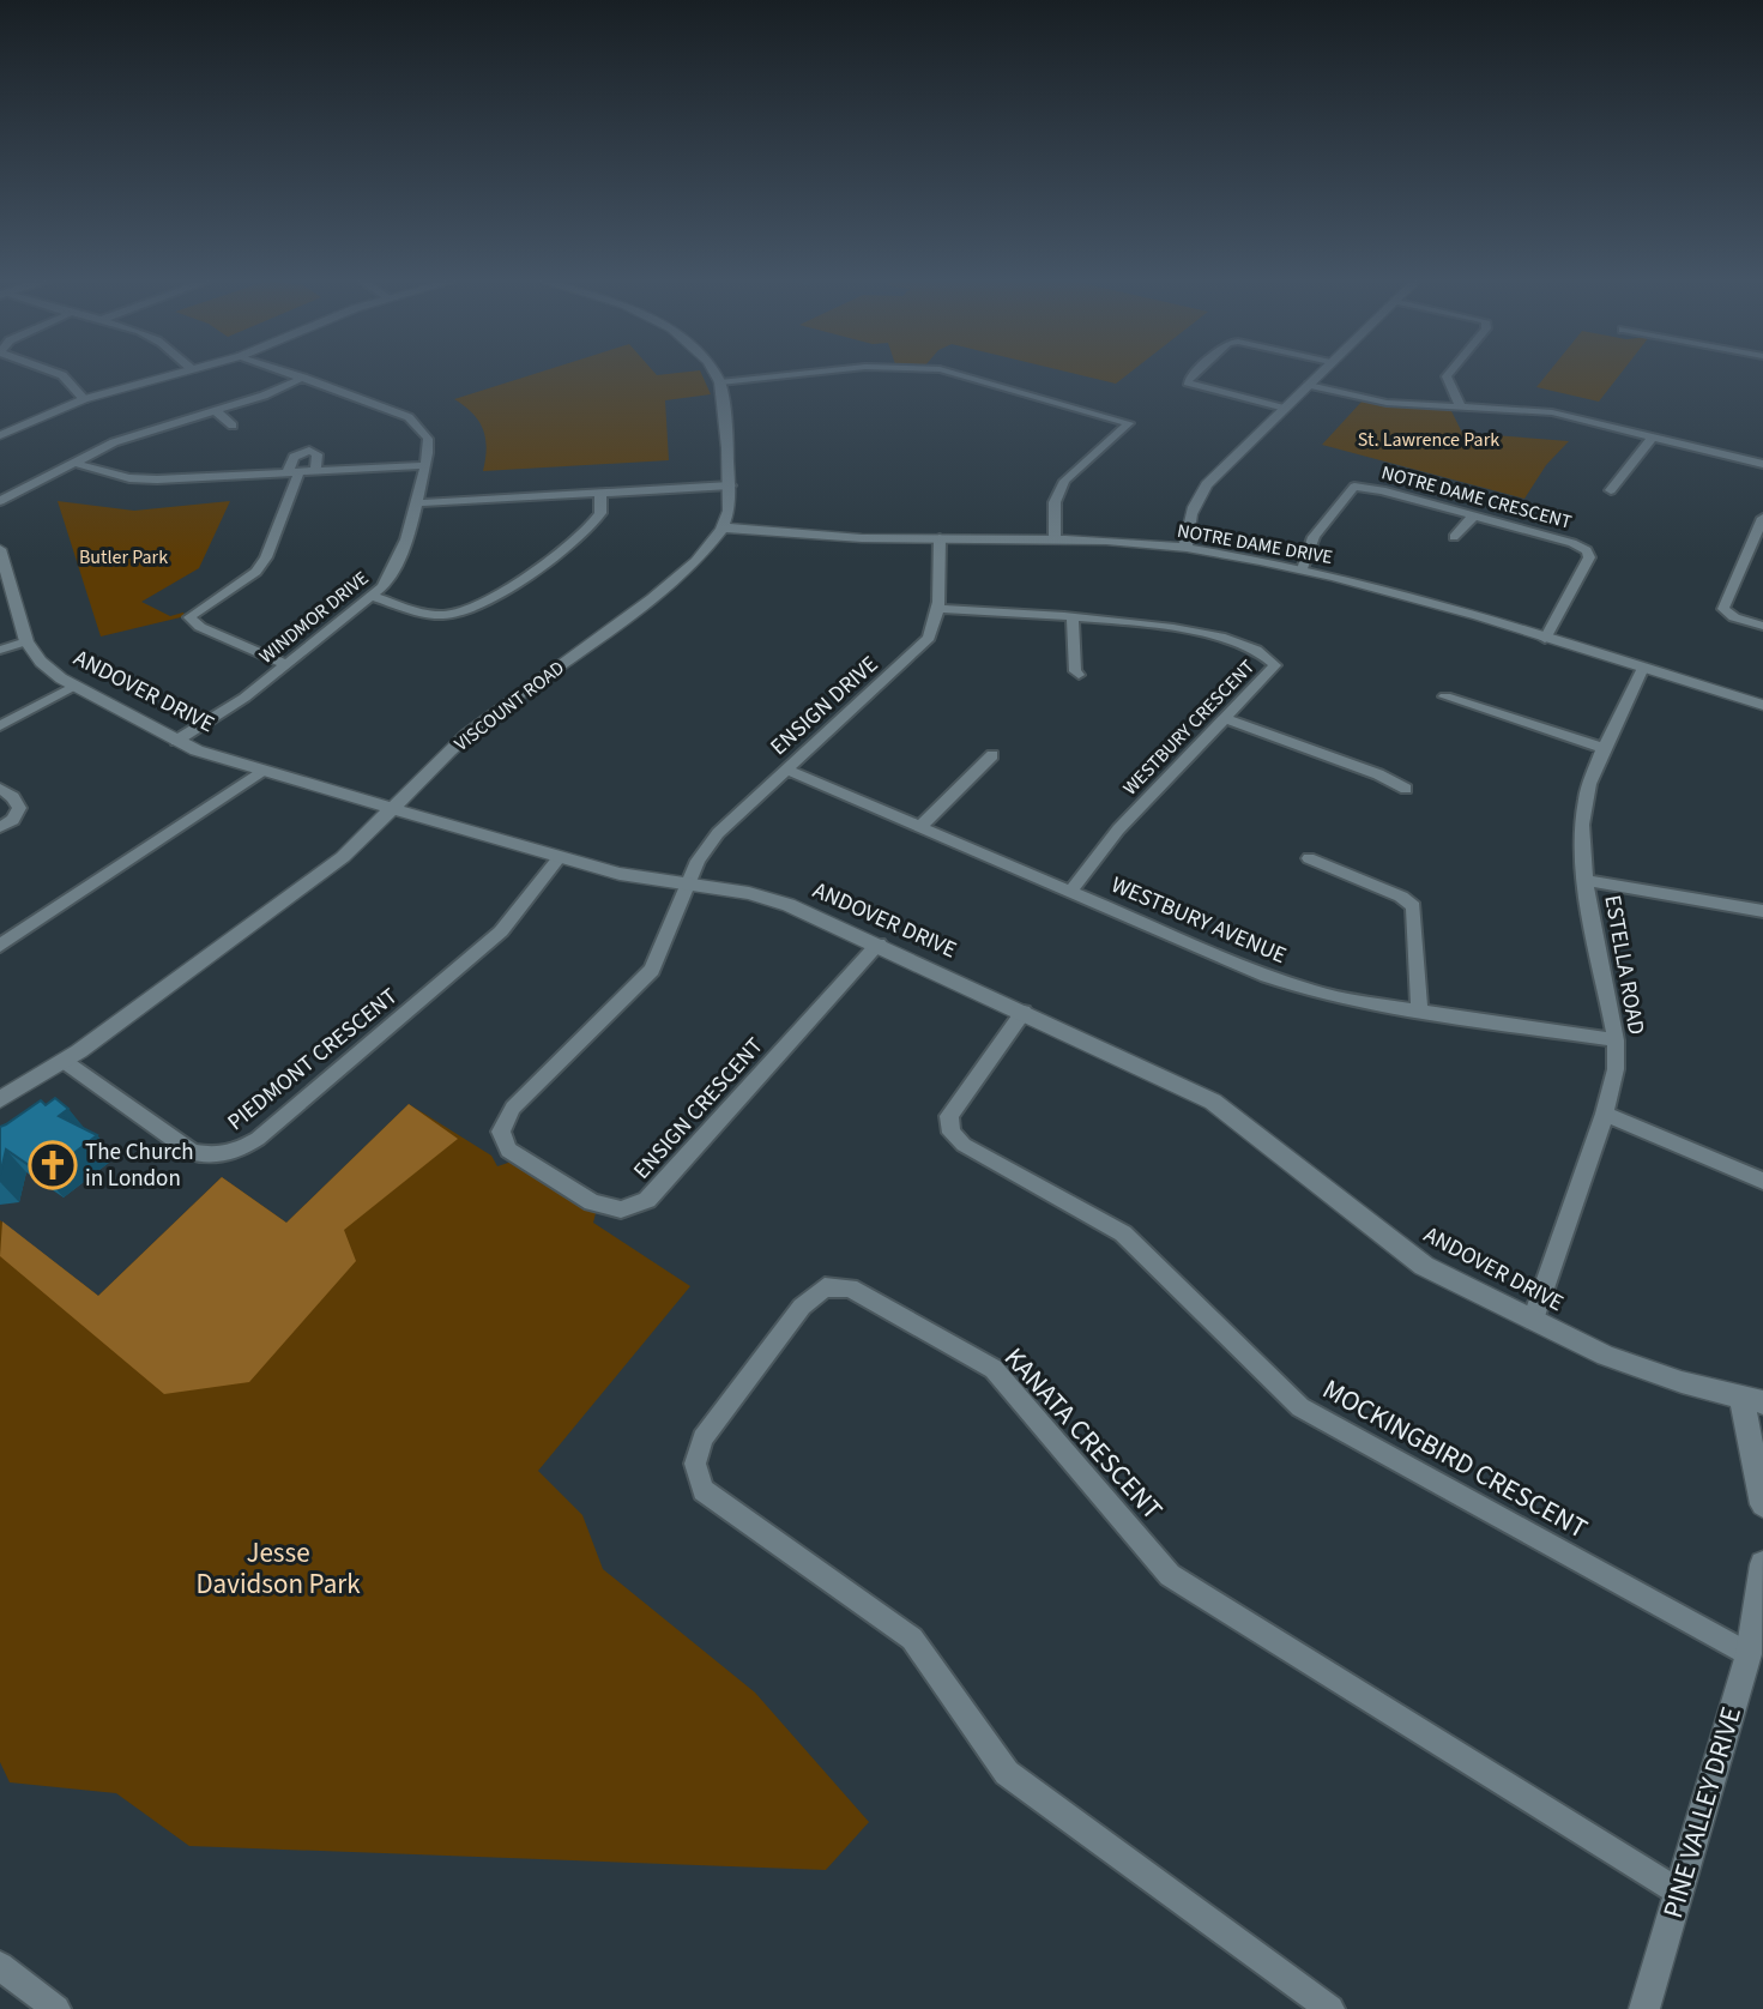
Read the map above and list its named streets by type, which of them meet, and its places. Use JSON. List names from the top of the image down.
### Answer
{
  "streets": {
    "street": [
      "NOTRE DAME CRESCENT",
      "NOTRE DAME DRIVE",
      "WINDMOR DRIVE",
      "ANDOVER DRIVE",
      "VISCOUNT ROAD",
      "ENSIGN DRIVE",
      "WESTBURY CRESCENT",
      "WESTBURY AVENUE",
      "ESTELLA ROAD",
      "PIEDMONT CRESCENT",
      "ENSIGN CRESCENT",
      "KANATA CRESCENT",
      "MOCKINGBIRD CRESCENT",
      "PINE VALLEY DRIVE"
    ]
  },
  "crossings": [
    ["NOTRE DAME CRESCENT", "NOTRE DAME DRIVE"],
    ["NOTRE DAME DRIVE", "VISCOUNT ROAD"],
    ["NOTRE DAME DRIVE", "ENSIGN DRIVE"],
    ["NOTRE DAME DRIVE", "ESTELLA ROAD"],
    ["WINDMOR DRIVE", "ANDOVER DRIVE"],
    ["ANDOVER DRIVE", "VISCOUNT ROAD"],
    ["ANDOVER DRIVE", "ENSIGN DRIVE"],
    ["ANDOVER DRIVE", "ESTELLA ROAD"],
    ["ANDOVER DRIVE", "PIEDMONT CRESCENT"],
    ["ANDOVER DRIVE", "ENSIGN CRESCENT"],
    ["ANDOVER DRIVE", "MOCKINGBIRD CRESCENT"],
    ["VISCOUNT ROAD", "PIEDMONT CRESCENT"],
    ["ENSIGN DRIVE", "WESTBURY CRESCENT"],
    ["ENSIGN DRIVE", "WESTBURY AVENUE"],
    ["ENSIGN DRIVE", "ENSIGN CRESCENT"],
    ["WESTBURY CRESCENT", "WESTBURY AVENUE"],
    ["WESTBURY AVENUE", "ESTELLA ROAD"],
    ["KANATA CRESCENT", "PINE VALLEY DRIVE"],
    ["MOCKINGBIRD CRESCENT", "PINE VALLEY DRIVE"]
  ],
  "parks": ["St. Lawrence Park", "Butler Park", "Jesse Davidson Park"],
  "places": {
    "church": ["The Church in London"]
  }
}
